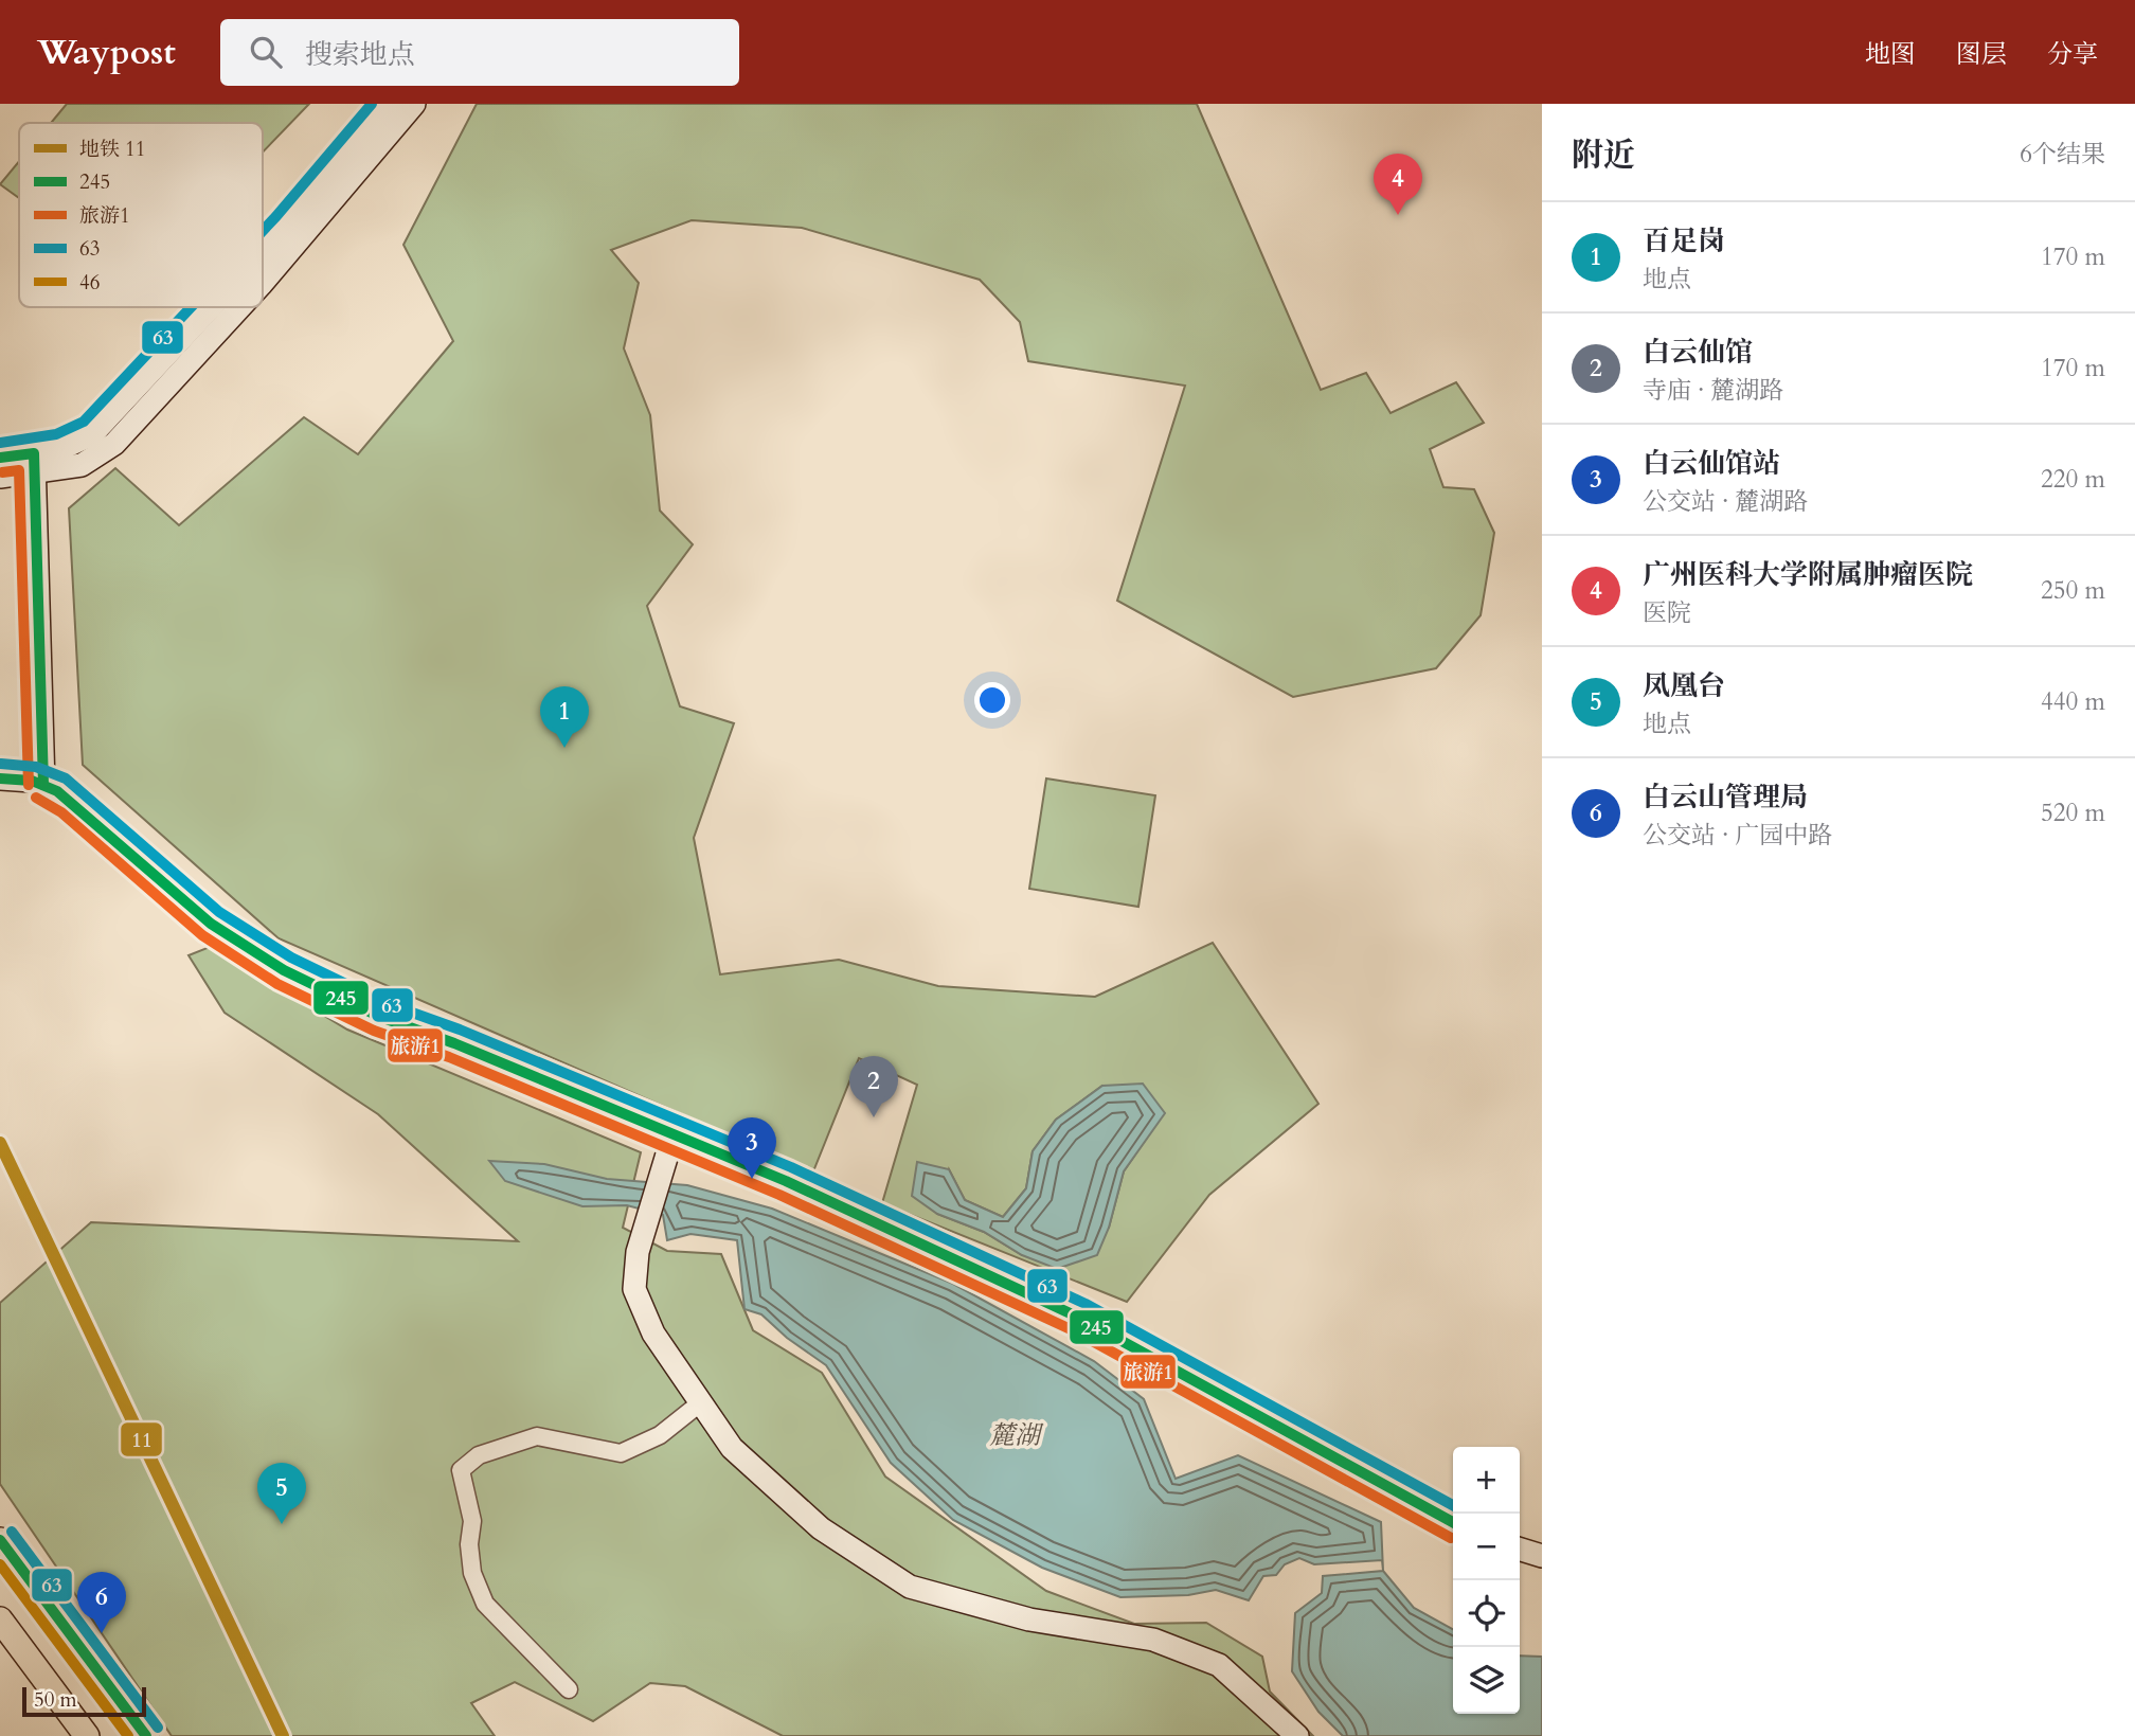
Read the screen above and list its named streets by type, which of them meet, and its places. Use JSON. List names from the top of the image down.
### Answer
{
  "water": ["麓湖"],
  "lines": [
    "transit line 63",
    "transit line 245",
    "transit line 旅游1",
    "metro line 11",
    "transit line 46"
  ],
  "legend": [
    "地铁 11",
    "245",
    "旅游1",
    "63",
    "46"
  ],
  "scale_bar": "50 m",
  "page": {
    "header": "Waypost",
    "search": "搜索地点",
    "nav": ["地图", "图层", "分享"],
    "heading": ["附近", "6个结果"],
    "pins": [
      "4",
      "1",
      "2",
      "3",
      "5",
      "6"
    ],
    "list": [
      {
        "mark": "1",
        "name": "百足岗",
        "note": "地点",
        "value": "170 m"
      },
      {
        "mark": "2",
        "name": "白云仙馆",
        "note": "寺庙 · 麓湖路",
        "value": "170 m"
      },
      {
        "mark": "3",
        "name": "白云仙馆站",
        "note": "公交站 · 麓湖路",
        "value": "220 m"
      },
      {
        "mark": "4",
        "name": "广州医科大学附属肿瘤医院",
        "note": "医院",
        "value": "250 m"
      },
      {
        "mark": "5",
        "name": "凤凰台",
        "note": "地点",
        "value": "440 m"
      },
      {
        "mark": "6",
        "name": "白云山管理局",
        "note": "公交站 · 广园中路",
        "value": "520 m"
      }
    ],
    "map_buttons": ["+", "−"],
    "scale": "50 m"
  }
}
